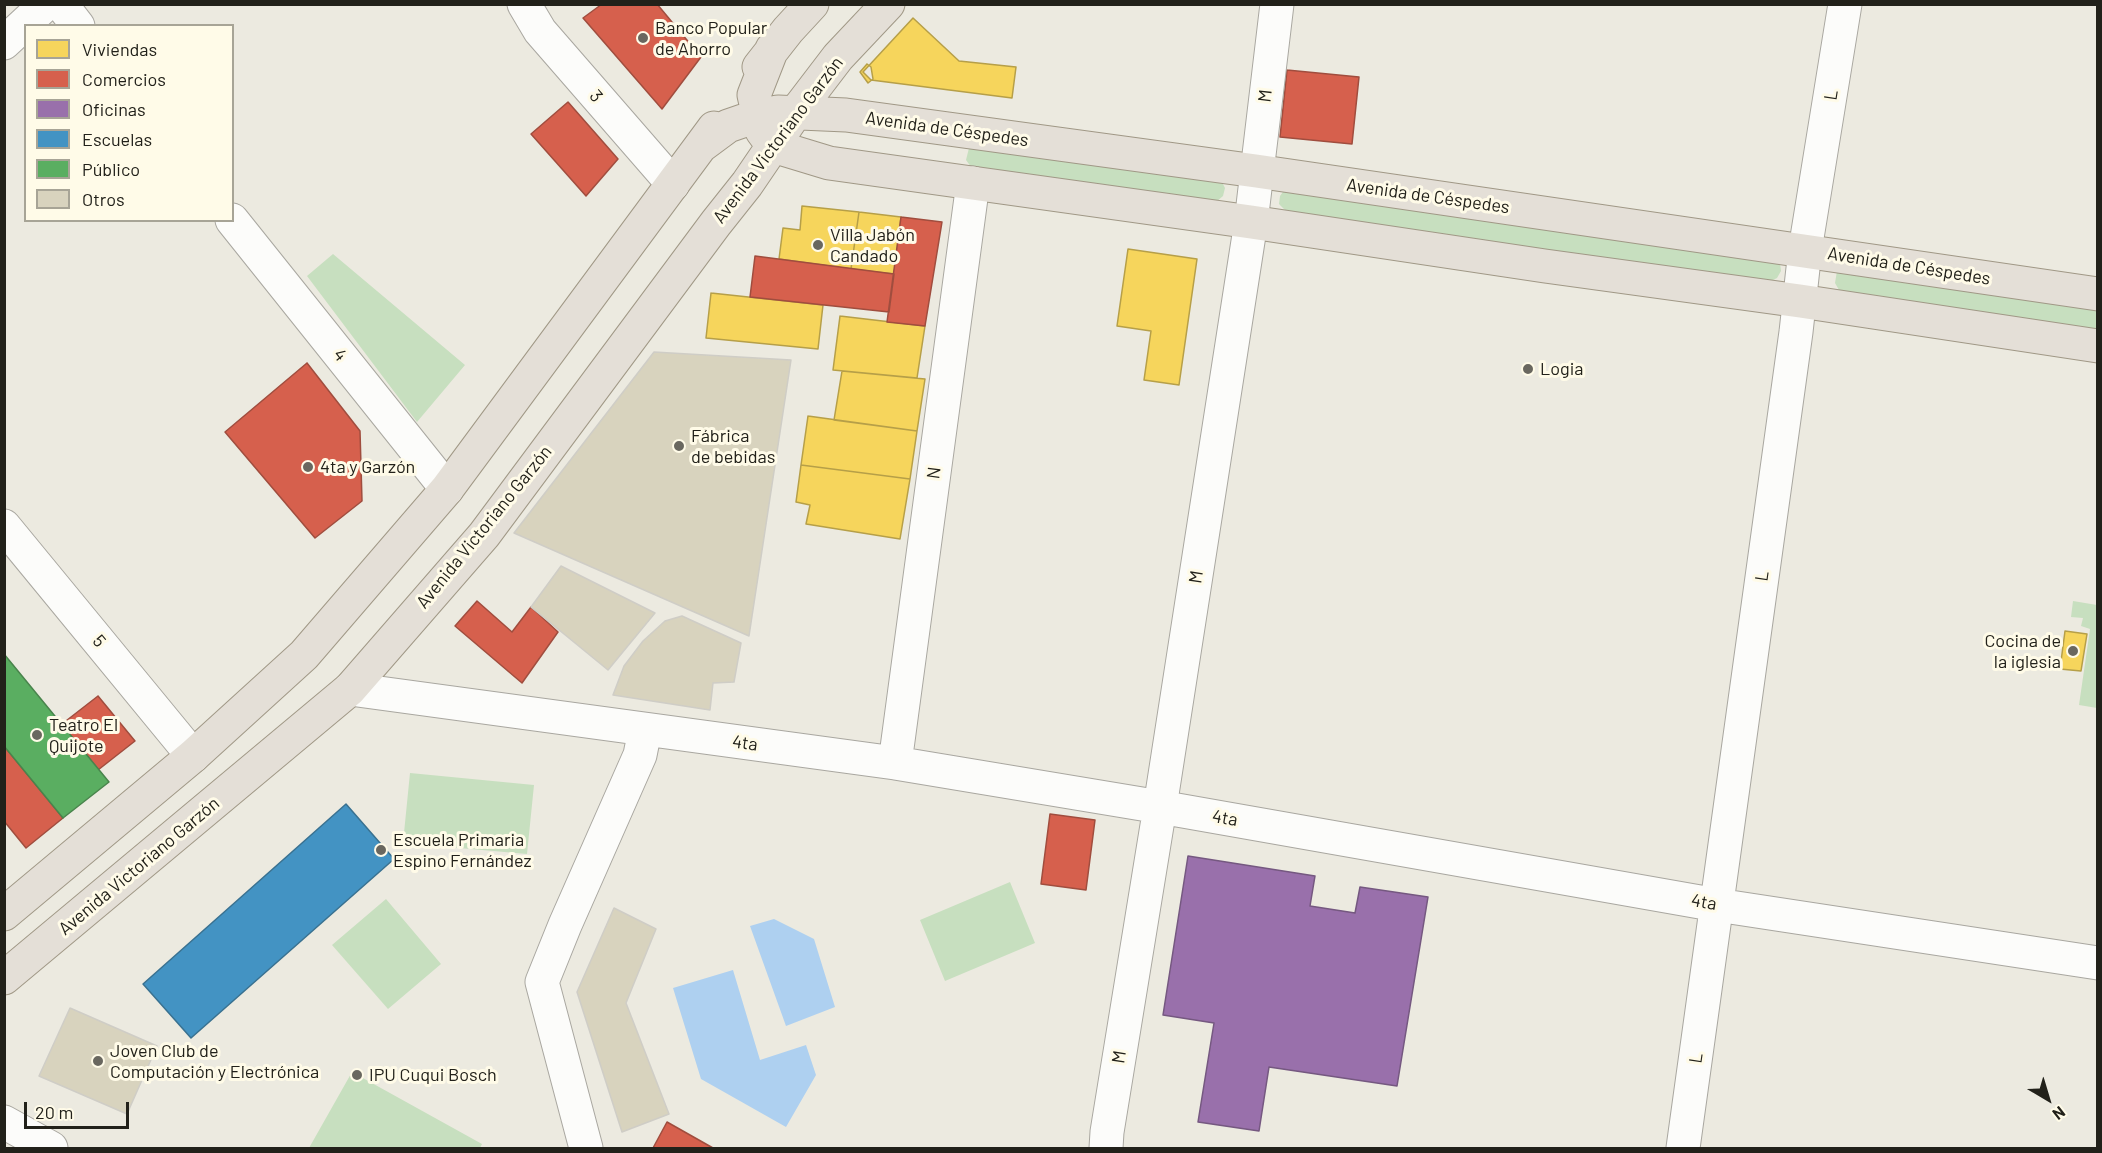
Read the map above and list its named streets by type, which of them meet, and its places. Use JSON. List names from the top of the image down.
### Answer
{
  "streets": {
    "main road": ["Avenida de Céspedes", "Avenida Victoriano Garzón"],
    "street": [
      "L",
      "3",
      "M",
      "4",
      "N",
      "5",
      "4ta"
    ]
  },
  "crossings": [
    ["L", "Avenida de Céspedes"],
    ["L", "4ta"],
    ["M", "Avenida de Céspedes"],
    ["M", "4ta"],
    ["Avenida de Céspedes", "Avenida Victoriano Garzón"],
    ["Avenida Victoriano Garzón", "4ta"],
    ["N", "4ta"]
  ],
  "places": [
    "Banco Popular de Ahorro",
    "Villa Jabón Candado",
    "Logia",
    "Fábrica de bebidas",
    "4ta y Garzón",
    "Cocina de la iglesia",
    "Teatro El Quijote",
    "Escuela Primaria Espino Fernández",
    "Joven Club de Computación y Electrónica",
    "IPU Cuqui Bosch"
  ],
  "legend": [
    "Viviendas",
    "Comercios",
    "Oficinas",
    "Escuelas",
    "Público",
    "Otros"
  ],
  "scale_bar": "20 m",
  "north": "bottom right"
}
